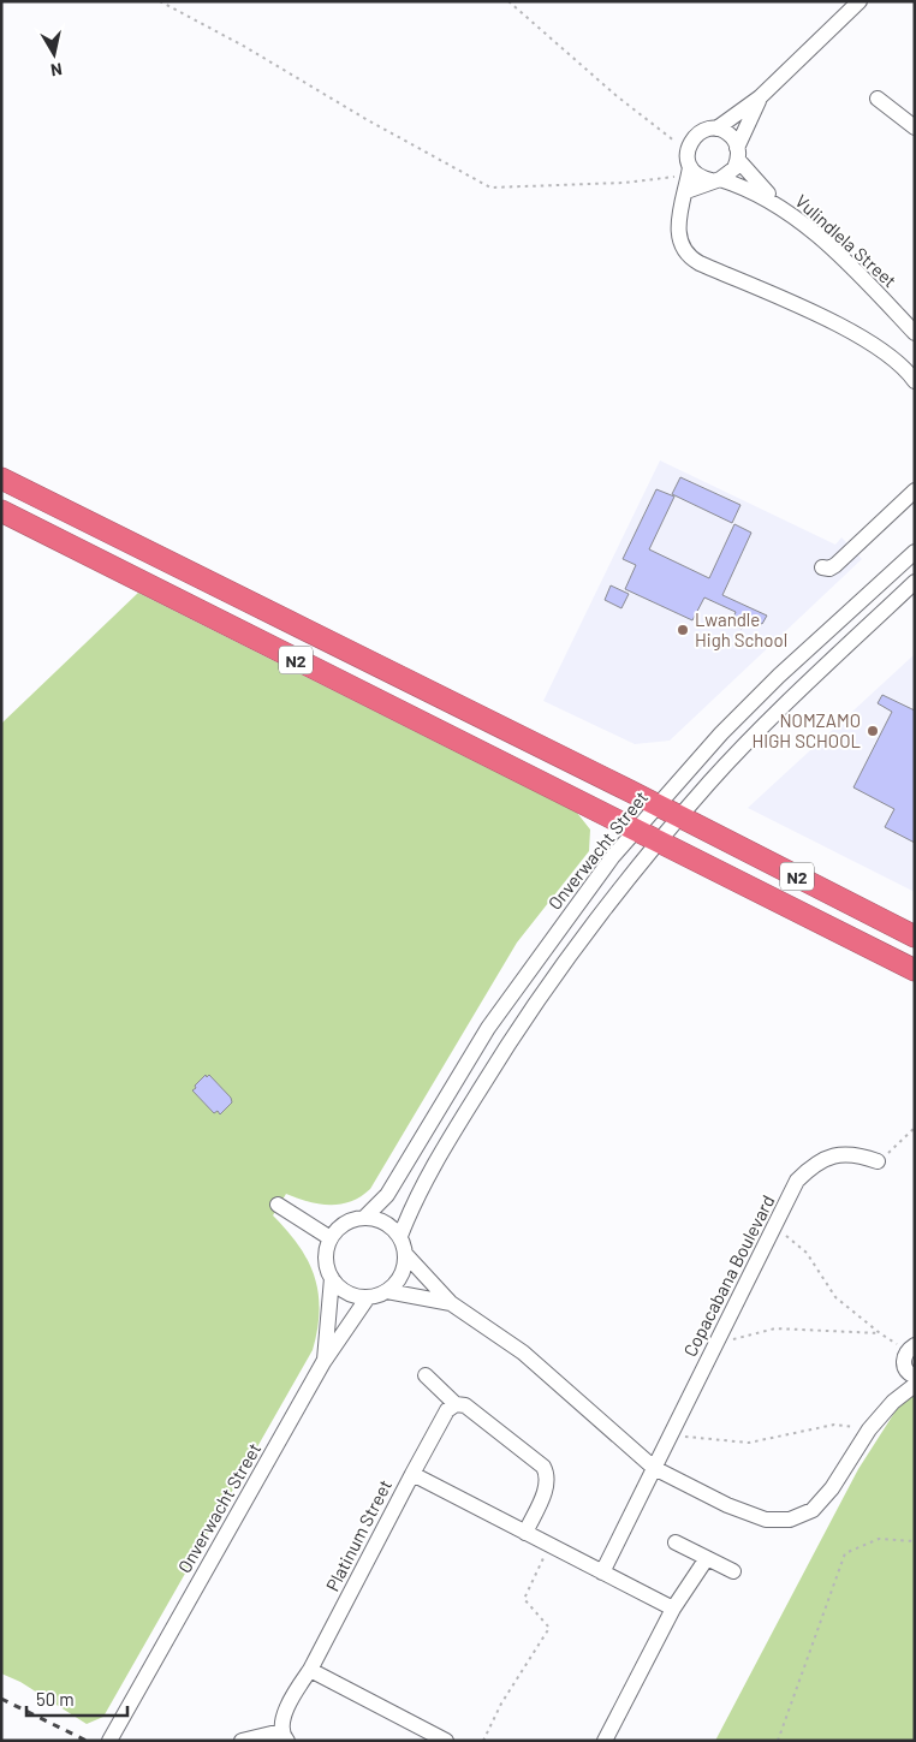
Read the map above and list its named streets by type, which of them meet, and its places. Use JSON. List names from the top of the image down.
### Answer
{
  "streets": {
    "highway": ["N2"],
    "street": [
      "Vulindlela Street",
      "Onverwacht Street",
      "Copacabana Boulevard",
      "Platinum Street"
    ]
  },
  "crossings": [
    ["N2", "Onverwacht Street"]
  ],
  "places": ["Lwandle High School", "NOMZAMO HIGH SCHOOL"],
  "scale_bar": "50 m",
  "north": "bottom"
}
